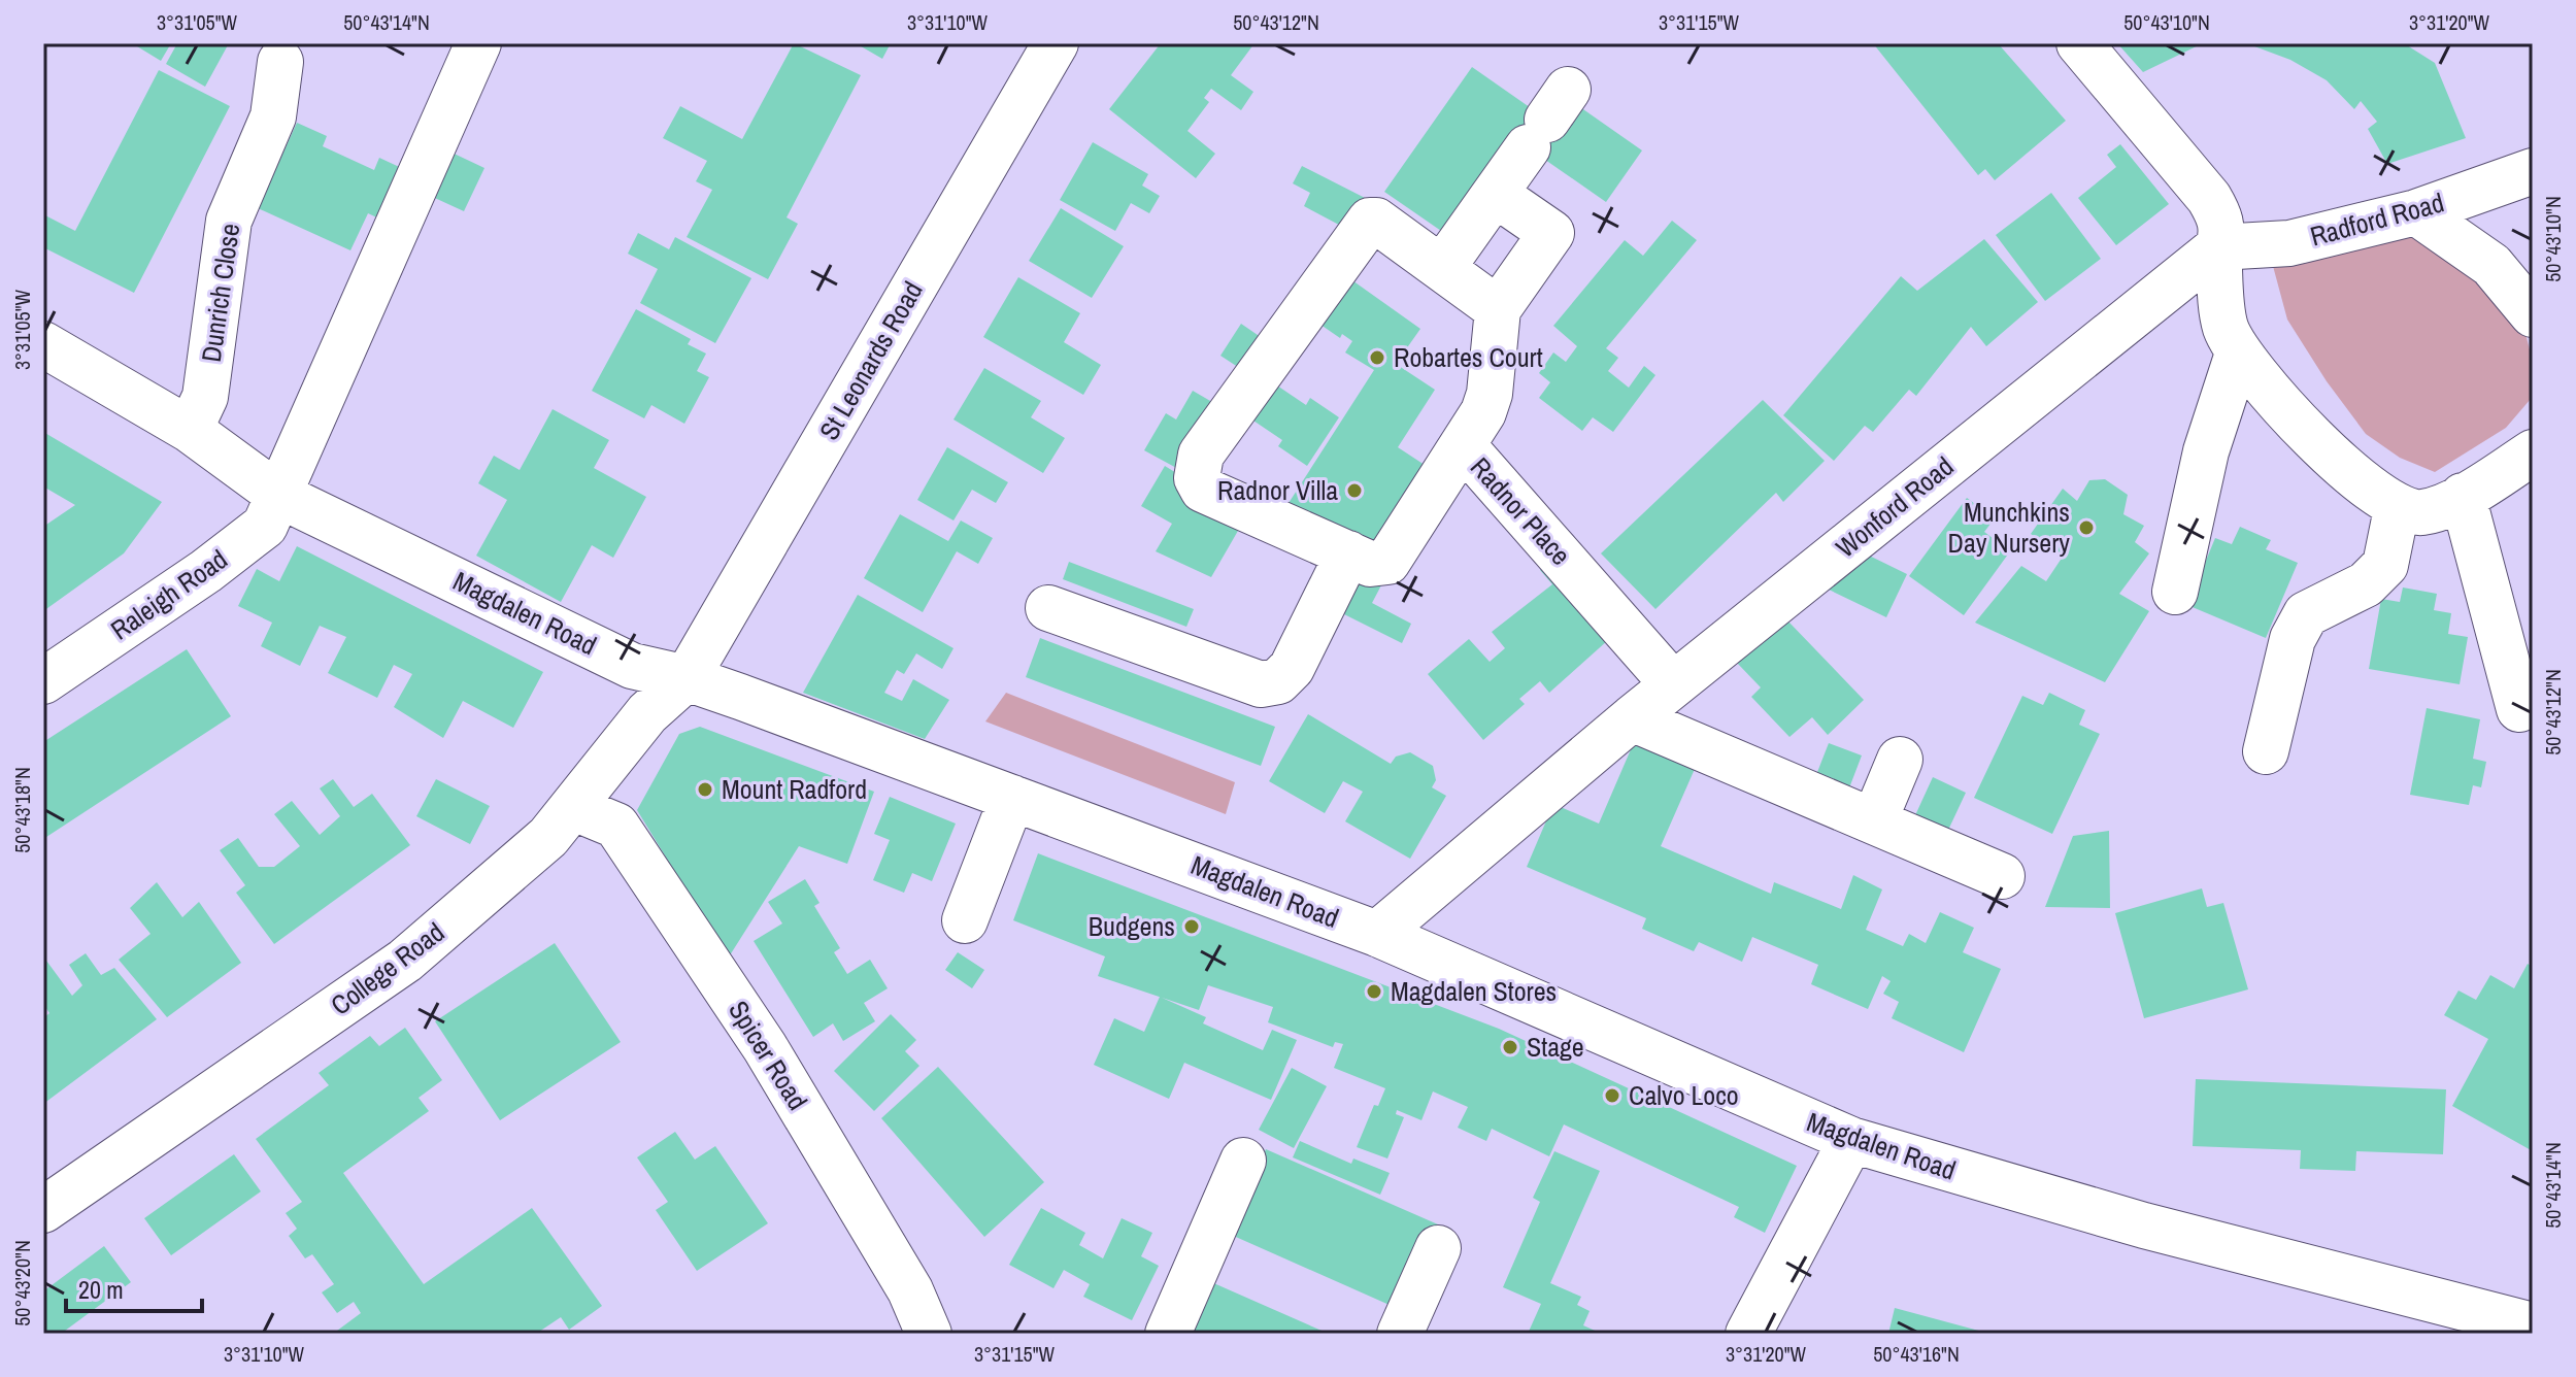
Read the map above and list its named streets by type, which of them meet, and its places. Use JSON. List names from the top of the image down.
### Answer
{
  "streets": {
    "street": [
      "Radford Road",
      "Dunrich Close",
      "St Leonards Road",
      "Wonford Road",
      "Radnor Place",
      "Raleigh Road",
      "Magdalen Road",
      "College Road",
      "Spicer Road"
    ]
  },
  "crossings": [
    ["Radford Road", "Wonford Road"],
    ["Dunrich Close", "Magdalen Road"],
    ["St Leonards Road", "Magdalen Road"],
    ["St Leonards Road", "College Road"],
    ["Wonford Road", "Radnor Place"],
    ["Wonford Road", "Magdalen Road"],
    ["Raleigh Road", "Magdalen Road"],
    ["Magdalen Road", "College Road"],
    ["College Road", "Spicer Road"]
  ],
  "places": [
    "Robartes Court",
    "Radnor Villa",
    "Munchkins Day Nursery",
    "Mount Radford",
    "Budgens",
    "Magdalen Stores",
    "Stage",
    "Calvo Loco"
  ],
  "scale_bar": "20 m",
  "coordinates": [
    "3°31'05\"W",
    "50°43'14\"N",
    "3°31'10\"W",
    "50°43'12\"N",
    "3°31'15\"W",
    "50°43'10\"N",
    "3°31'20\"W",
    "50°43'18\"N",
    "50°43'20\"N",
    "50°43'16\"N"
  ]
}
